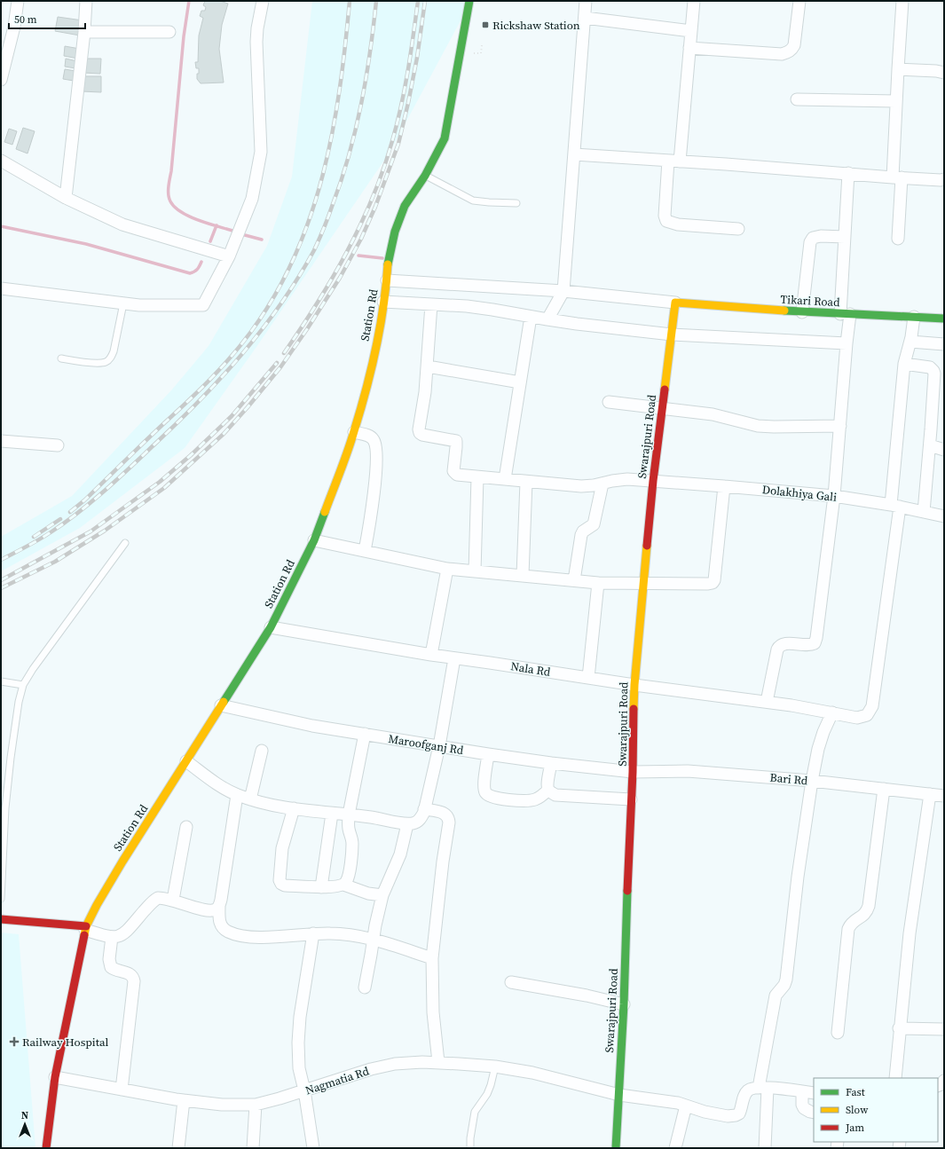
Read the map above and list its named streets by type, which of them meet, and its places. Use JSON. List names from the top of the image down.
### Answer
{
  "streets": {
    "main road": ["Tikari Road", "Station Rd", "Swarajpuri Road"],
    "street": [
      "Dolakhiya Gali",
      "Nala Rd",
      "Maroofganj Rd",
      "Bari Rd",
      "Nagmatia Rd"
    ]
  },
  "crossings": [
    ["Tikari Road", "Swarajpuri Road"],
    ["Tikari Road", "Nala Rd"],
    ["Station Rd", "Nala Rd"],
    ["Station Rd", "Maroofganj Rd"],
    ["Station Rd", "Nagmatia Rd"],
    ["Swarajpuri Road", "Dolakhiya Gali"],
    ["Swarajpuri Road", "Nala Rd"],
    ["Swarajpuri Road", "Maroofganj Rd"],
    ["Swarajpuri Road", "Bari Rd"],
    ["Swarajpuri Road", "Nagmatia Rd"],
    ["Dolakhiya Gali", "Nala Rd"],
    ["Maroofganj Rd", "Bari Rd"]
  ],
  "places": {
    "transit": ["Rickshaw Station"],
    "health": ["Railway Hospital"]
  },
  "legend": ["Fast", "Slow", "Jam"],
  "scale_bar": "50 m",
  "north": "top"
}
